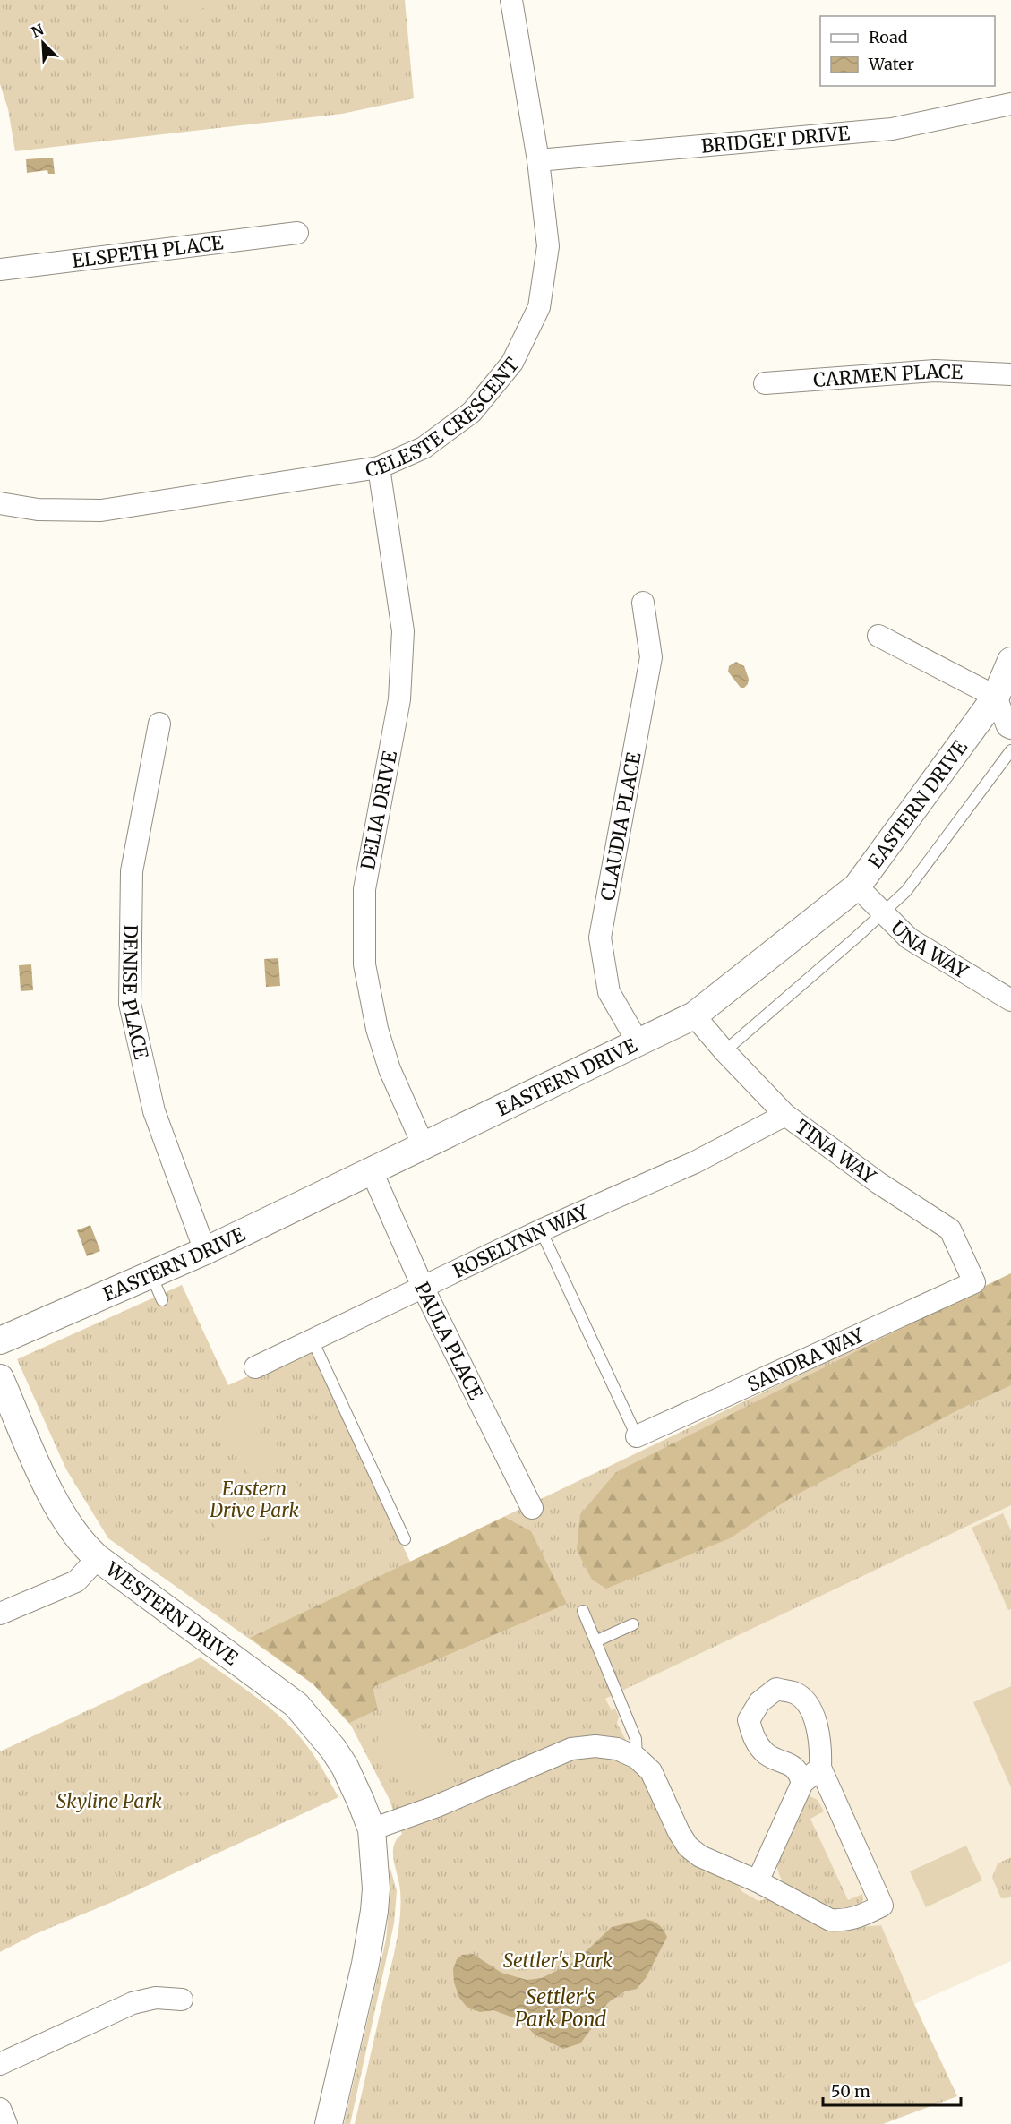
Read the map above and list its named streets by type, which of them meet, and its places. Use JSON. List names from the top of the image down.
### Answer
{
  "streets": {
    "street": [
      "BRIDGET DRIVE",
      "ELSPETH PLACE",
      "CARMEN PLACE",
      "CELESTE CRESCENT",
      "EASTERN DRIVE",
      "DELIA DRIVE",
      "CLAUDIA PLACE",
      "UNA WAY",
      "DENISE PLACE",
      "TINA WAY",
      "ROSELYNN WAY",
      "PAULA PLACE",
      "SANDRA WAY",
      "WESTERN DRIVE"
    ]
  },
  "crossings": [
    ["BRIDGET DRIVE", "CELESTE CRESCENT"],
    ["CELESTE CRESCENT", "DELIA DRIVE"],
    ["EASTERN DRIVE", "DELIA DRIVE"],
    ["EASTERN DRIVE", "CLAUDIA PLACE"],
    ["EASTERN DRIVE", "UNA WAY"],
    ["EASTERN DRIVE", "DENISE PLACE"],
    ["EASTERN DRIVE", "TINA WAY"],
    ["EASTERN DRIVE", "PAULA PLACE"],
    ["TINA WAY", "ROSELYNN WAY"],
    ["TINA WAY", "SANDRA WAY"],
    ["ROSELYNN WAY", "PAULA PLACE"]
  ],
  "water": ["Settler's Park Pond"],
  "parks": ["Eastern Drive Park", "Skyline Park", "Settler's Park"],
  "legend": ["Road", "Water"],
  "scale_bar": "50 m",
  "north": "top left"
}
